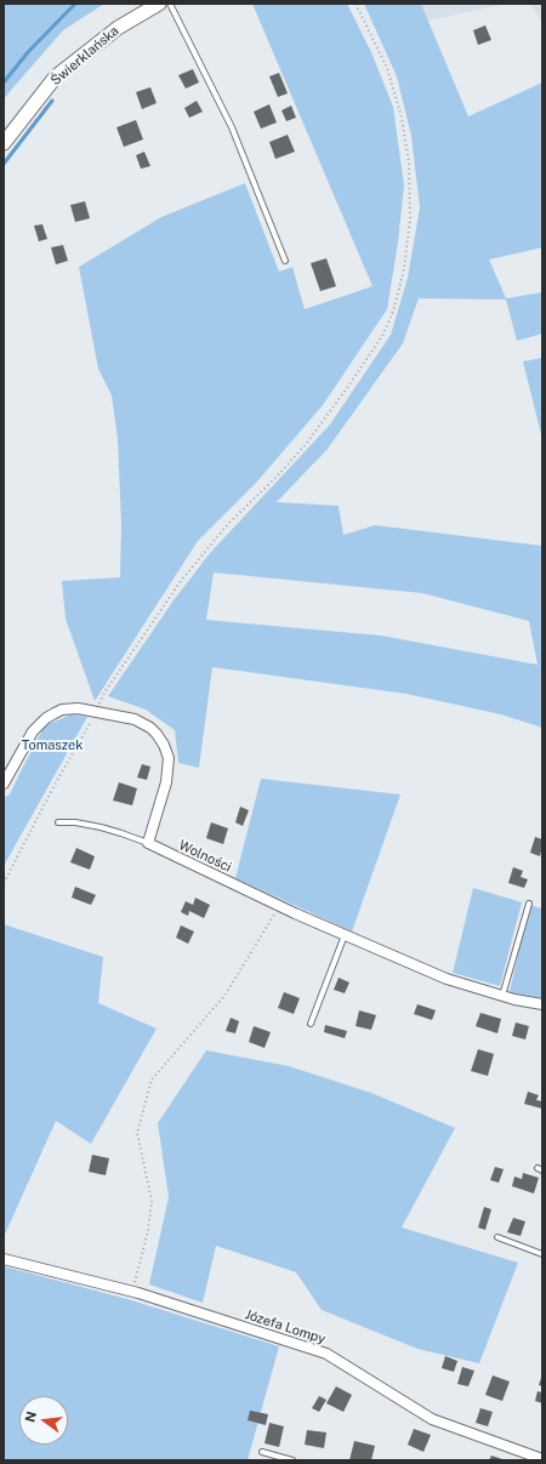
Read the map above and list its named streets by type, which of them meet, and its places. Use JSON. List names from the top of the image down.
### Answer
{
  "streets": {
    "main road": ["Świerklańska"],
    "street": ["Wolności", "Józefa Lompy"]
  },
  "parks": ["Tomaszek"],
  "north": "left"
}
